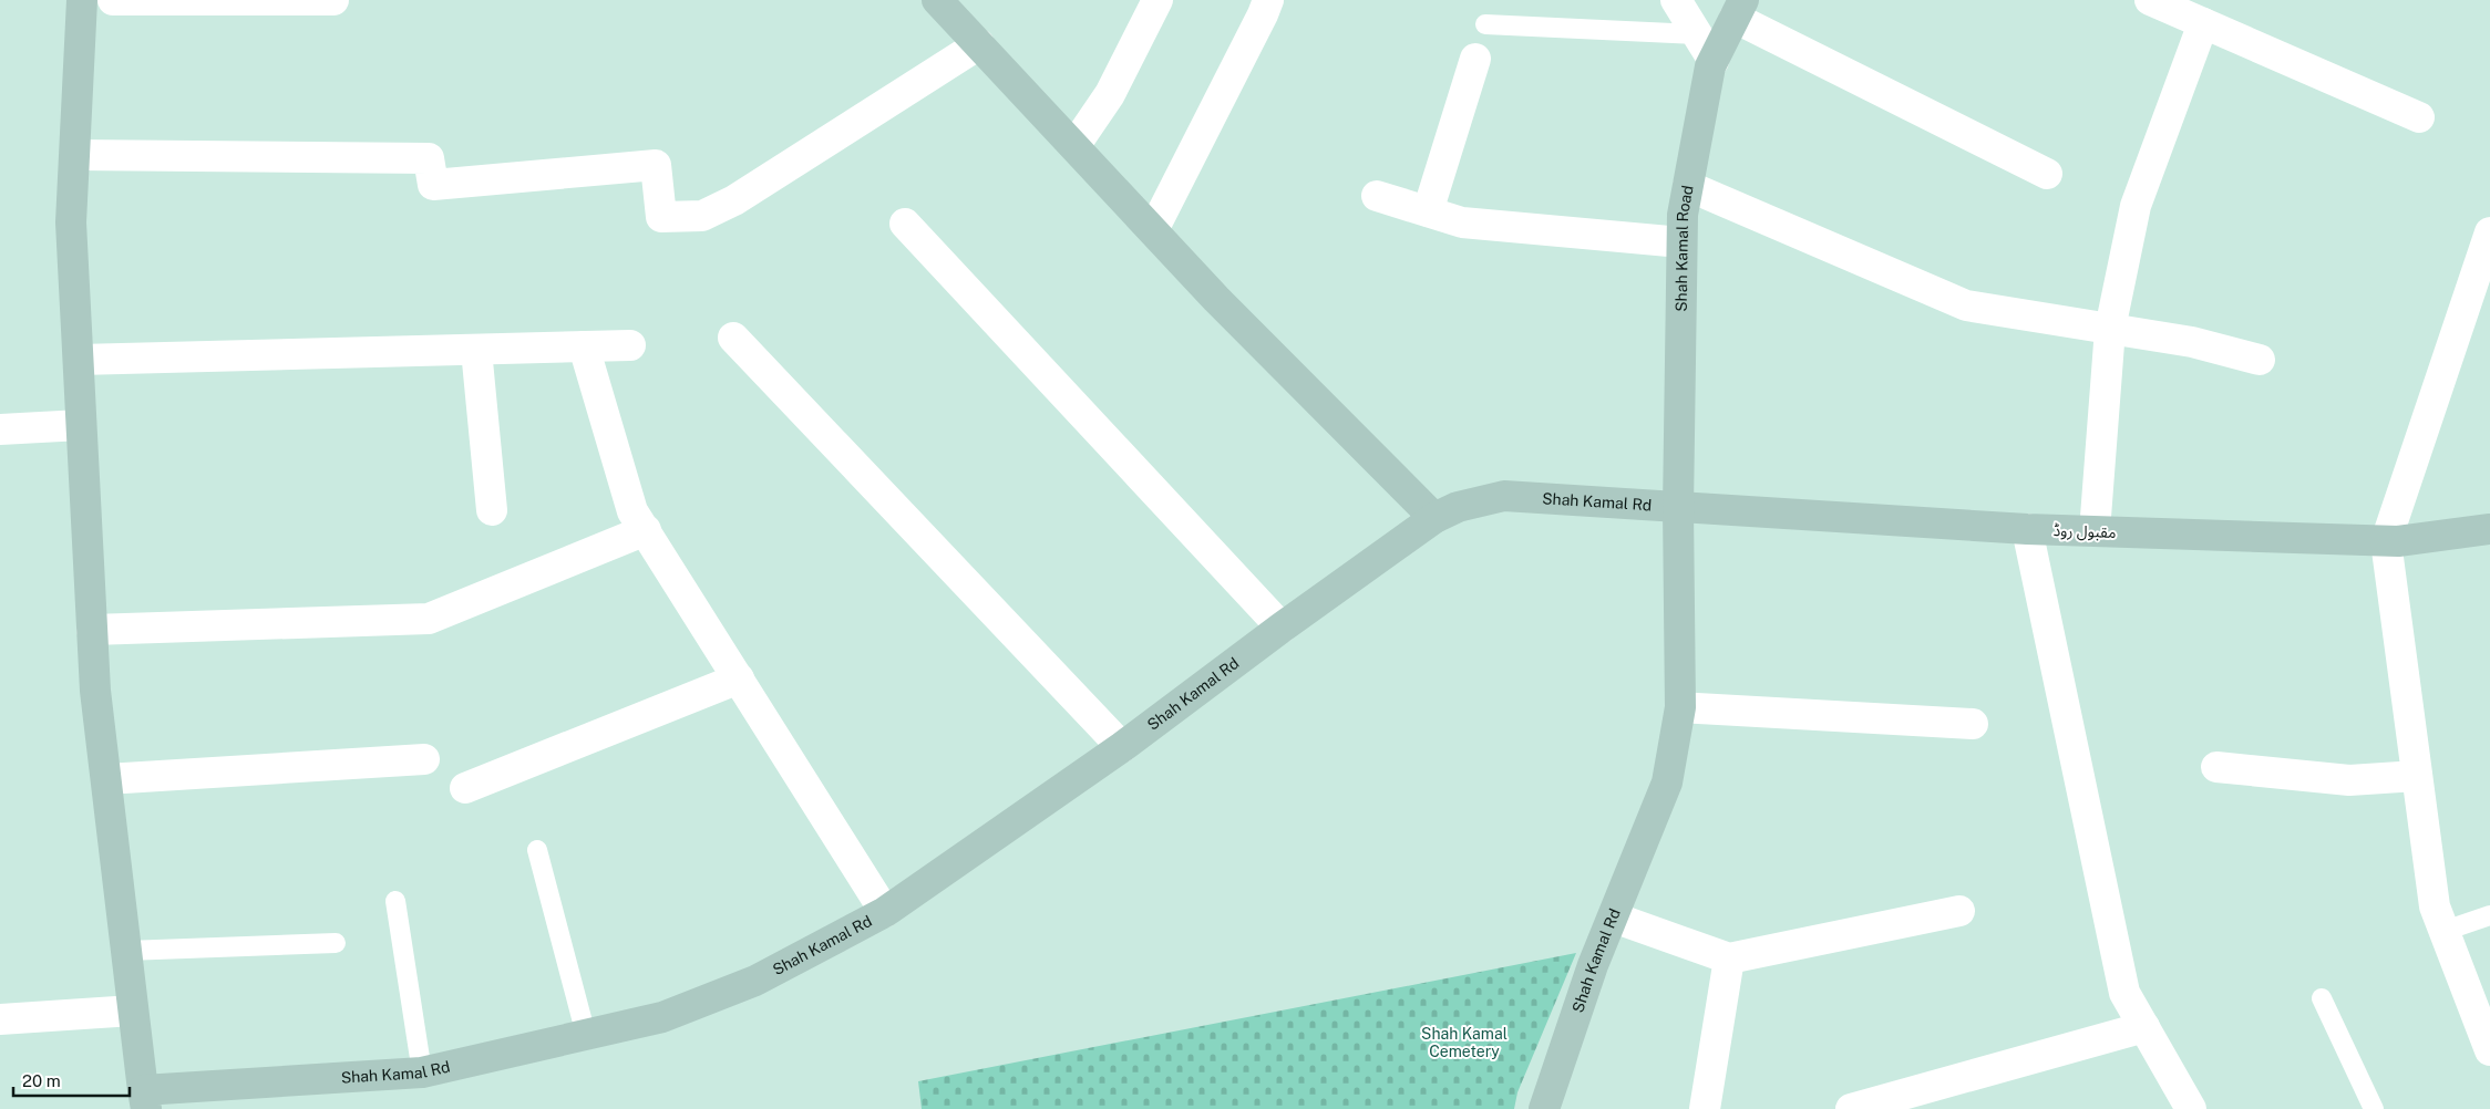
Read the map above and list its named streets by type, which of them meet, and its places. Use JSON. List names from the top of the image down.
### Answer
{
  "streets": {
    "street": ["Shah Kamal Road", "Shah Kamal Rd", "مقبول روڈ"]
  },
  "crossings": [
    ["Shah Kamal Road", "Shah Kamal Rd"],
    ["Shah Kamal Road", "مقبول روڈ"],
    ["Shah Kamal Rd", "مقبول روڈ"]
  ],
  "parks": ["Shah Kamal Cemetery"],
  "scale_bar": "20 m"
}
